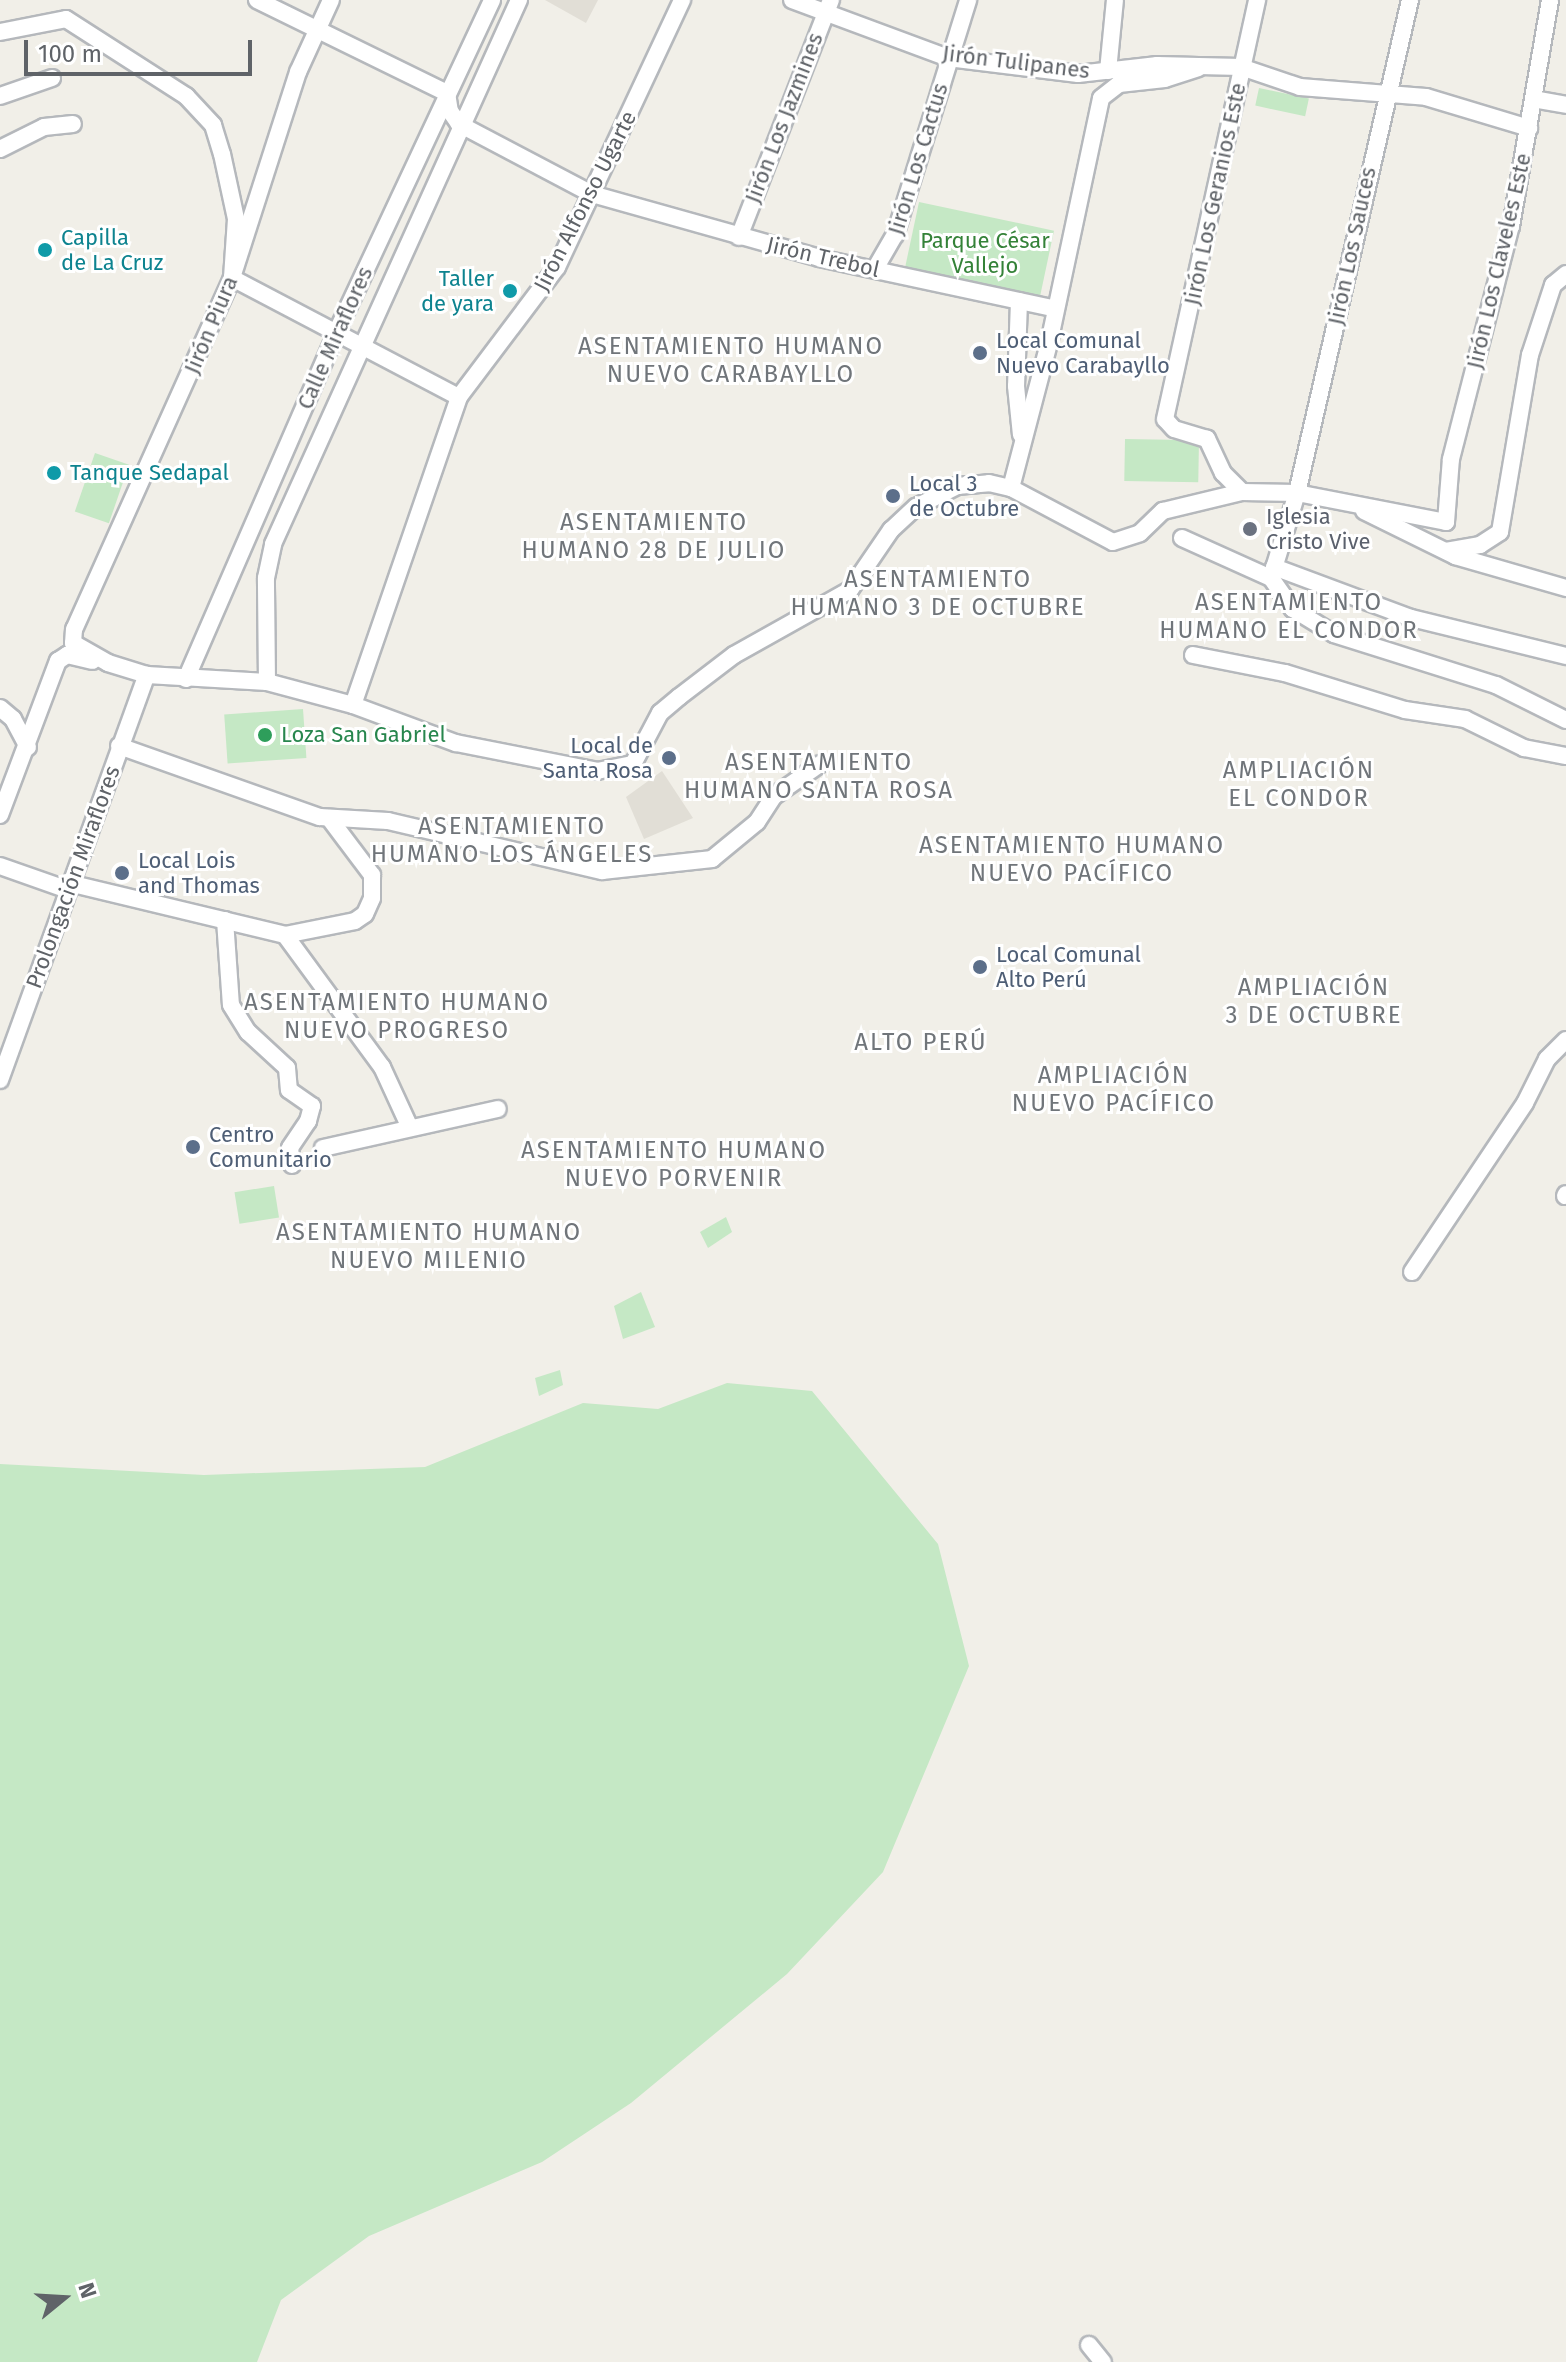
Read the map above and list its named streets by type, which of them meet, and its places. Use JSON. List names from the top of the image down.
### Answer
{
  "streets": {
    "street": [
      "Jirón Tulipanes",
      "Jirón Los Jazmines",
      "Jirón Los Cactus",
      "Jirón Los Geranios Este",
      "Jirón Alfonso Ugarte",
      "Jirón Los Sauces",
      "Jirón Trebol",
      "Jirón Los Claveles Este",
      "Jirón Piura",
      "Calle Miraflores",
      "Prolongación Miraflores"
    ]
  },
  "crossings": [
    ["Jirón Tulipanes", "Jirón Los Jazmines"],
    ["Jirón Tulipanes", "Jirón Los Cactus"],
    ["Jirón Tulipanes", "Jirón Los Geranios Este"],
    ["Jirón Tulipanes", "Jirón Los Sauces"],
    ["Jirón Tulipanes", "Jirón Los Claveles Este"],
    ["Jirón Los Jazmines", "Jirón Trebol"],
    ["Jirón Los Cactus", "Jirón Trebol"],
    ["Jirón Alfonso Ugarte", "Jirón Trebol"],
    ["Jirón Trebol", "Calle Miraflores"]
  ],
  "districts": [
    "ASENTAMIENTO HUMANO NUEVO CARABAYLLO",
    "ASENTAMIENTO HUMANO 28 DE JULIO",
    "ASENTAMIENTO HUMANO 3 DE OCTUBRE",
    "ASENTAMIENTO HUMANO EL CONDOR",
    "ASENTAMIENTO HUMANO SANTA ROSA",
    "AMPLIACIÓN EL CONDOR",
    "ASENTAMIENTO HUMANO LOS ÁNGELES",
    "ASENTAMIENTO HUMANO NUEVO PACÍFICO",
    "AMPLIACIÓN 3 DE OCTUBRE",
    "ASENTAMIENTO HUMANO NUEVO PROGRESO",
    "ALTO PERÚ",
    "AMPLIACIÓN NUEVO PACÍFICO",
    "ASENTAMIENTO HUMANO NUEVO PORVENIR",
    "ASENTAMIENTO HUMANO NUEVO MILENIO"
  ],
  "parks": ["Parque César Vallejo"],
  "places": [
    "Capilla de La Cruz",
    "Taller de yara",
    "Local Comunal Nuevo Carabayllo",
    "Tanque Sedapal",
    "Local 3 de Octubre",
    "Iglesia Cristo Vive",
    "Loza San Gabriel",
    "Local de Santa Rosa",
    "Local Lois and Thomas",
    "Local Comunal Alto Perú",
    "Centro Comunitario"
  ],
  "scale_bar": "100 m",
  "north": "right"
}
